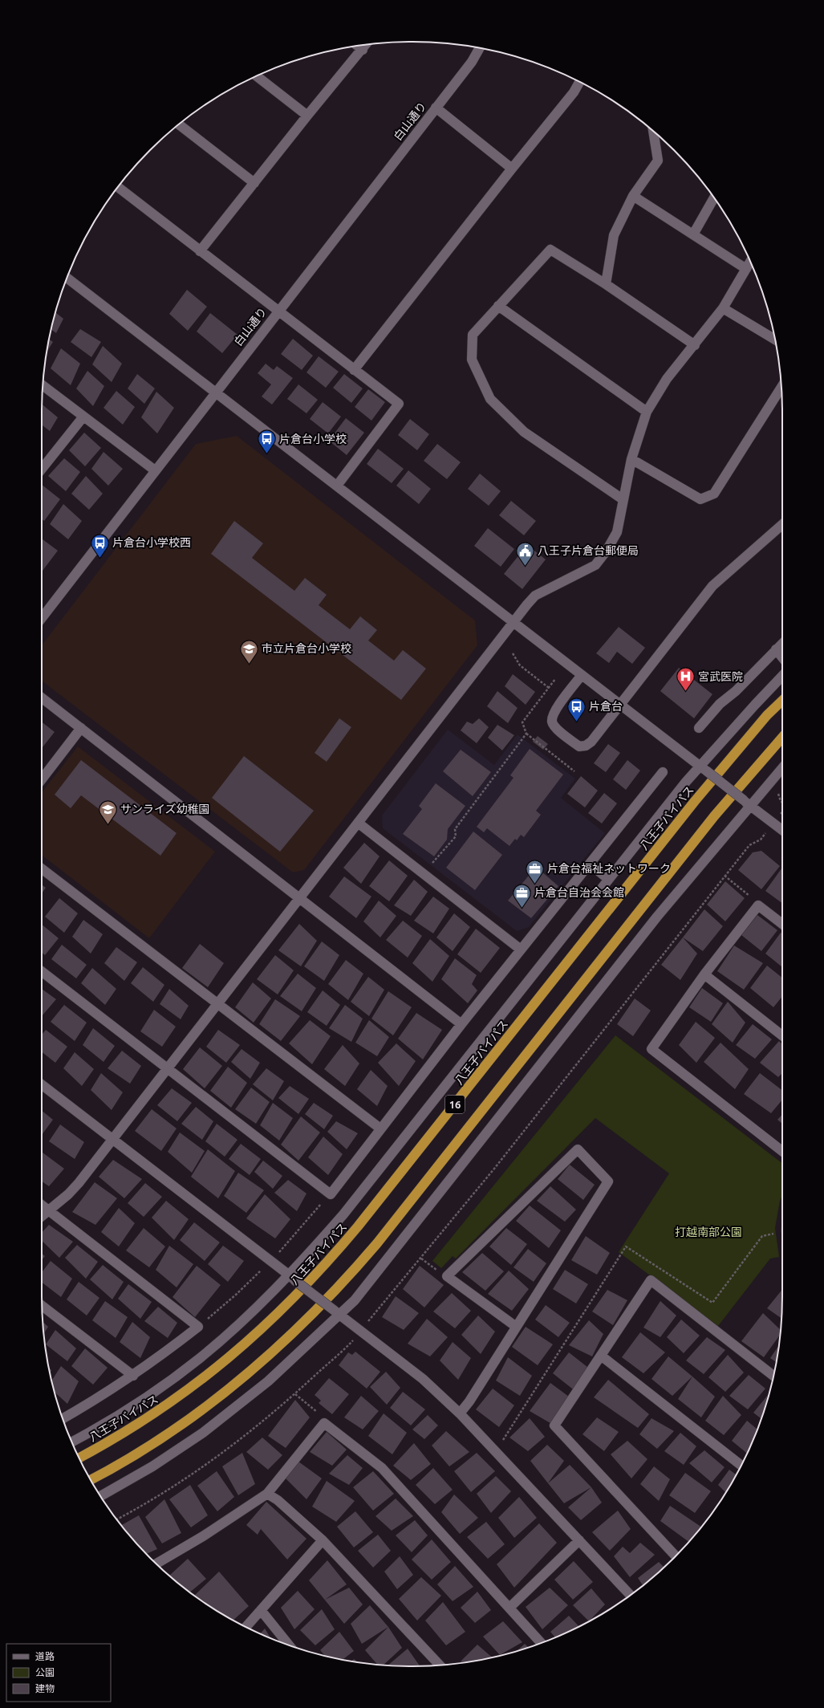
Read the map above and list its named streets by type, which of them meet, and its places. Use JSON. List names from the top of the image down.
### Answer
{
  "streets": {
    "highway": ["八王子バイパス", "16"],
    "street": ["白山通り"]
  },
  "parks": ["打越南部公園"],
  "places": {
    "bus stop": ["片倉台小学校", "片倉台小学校西", "片倉台"],
    "public building": ["八王子片倉台郵便局"],
    "school or university": ["市立片倉台小学校", "サンライズ幼稚園"],
    "hospital": ["宮武医院"],
    "office": ["片倉台福祉ネットワーク", "片倉台自治会会館"]
  },
  "legend": ["道路", "公園", "建物"]
}
